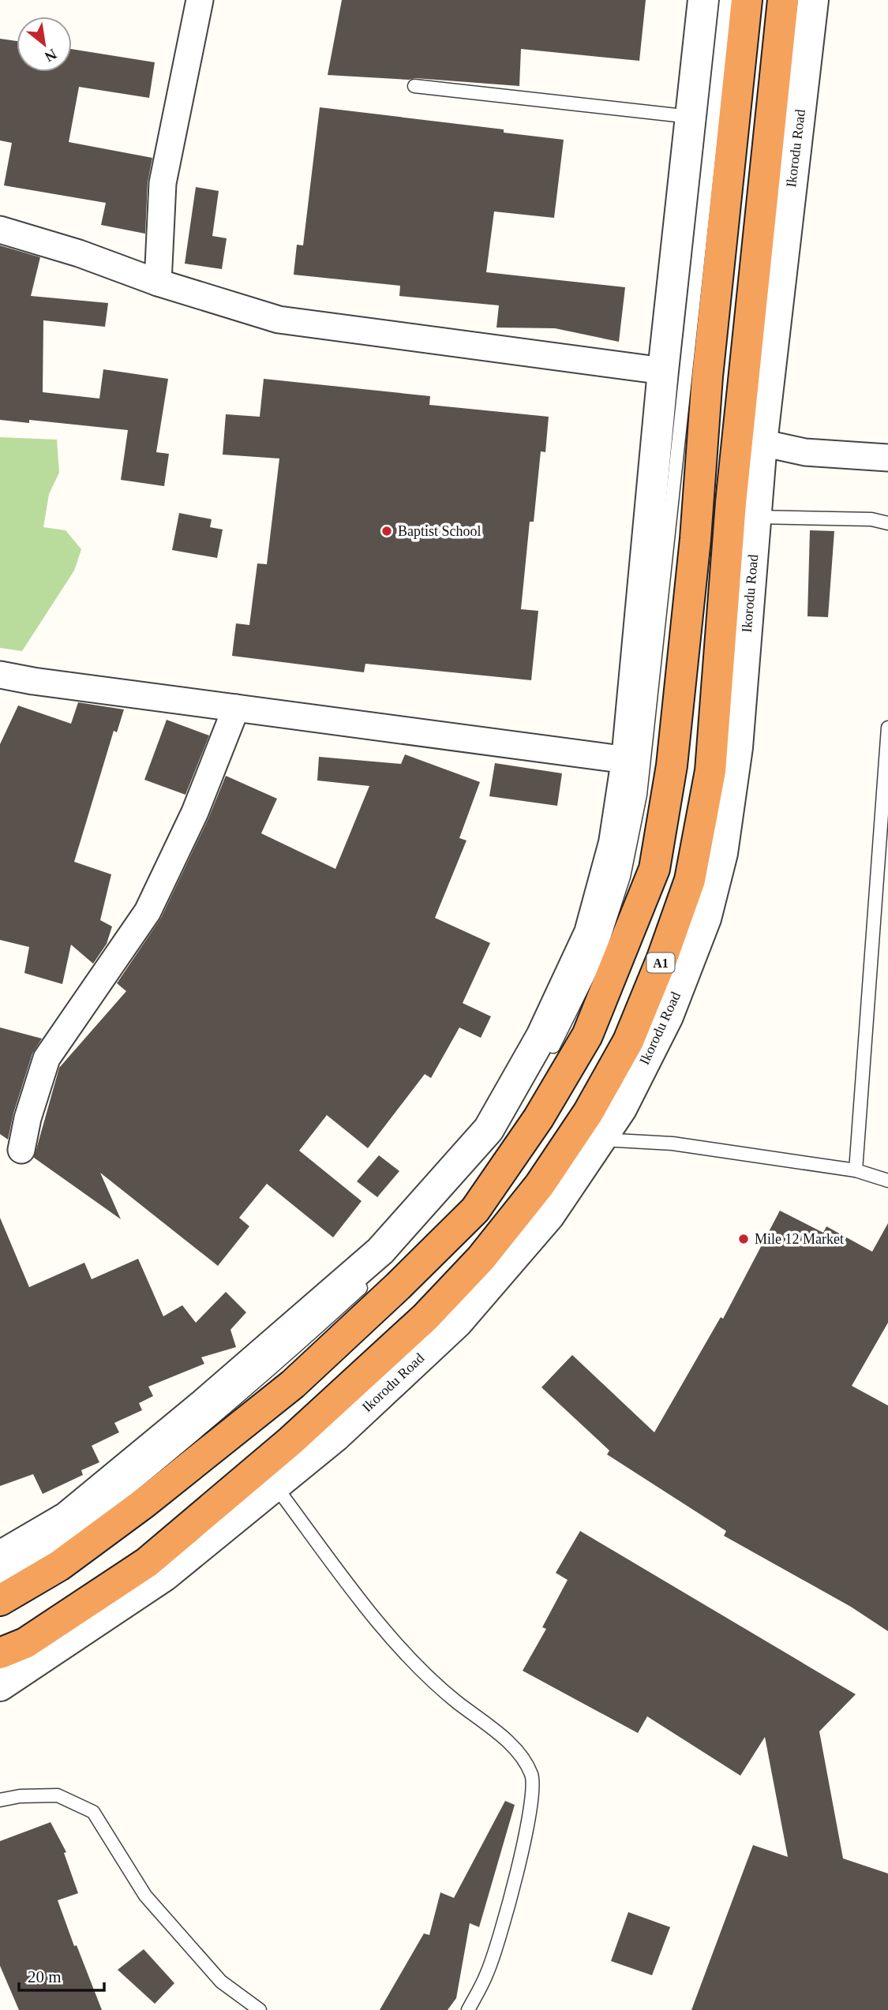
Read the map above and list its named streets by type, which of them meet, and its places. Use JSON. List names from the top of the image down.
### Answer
{
  "streets": {
    "highway": ["Ikorodu Road", "A1"]
  },
  "places": ["Baptist School", "Mile 12 Market"],
  "scale_bar": "20 m",
  "north": "bottom right"
}
